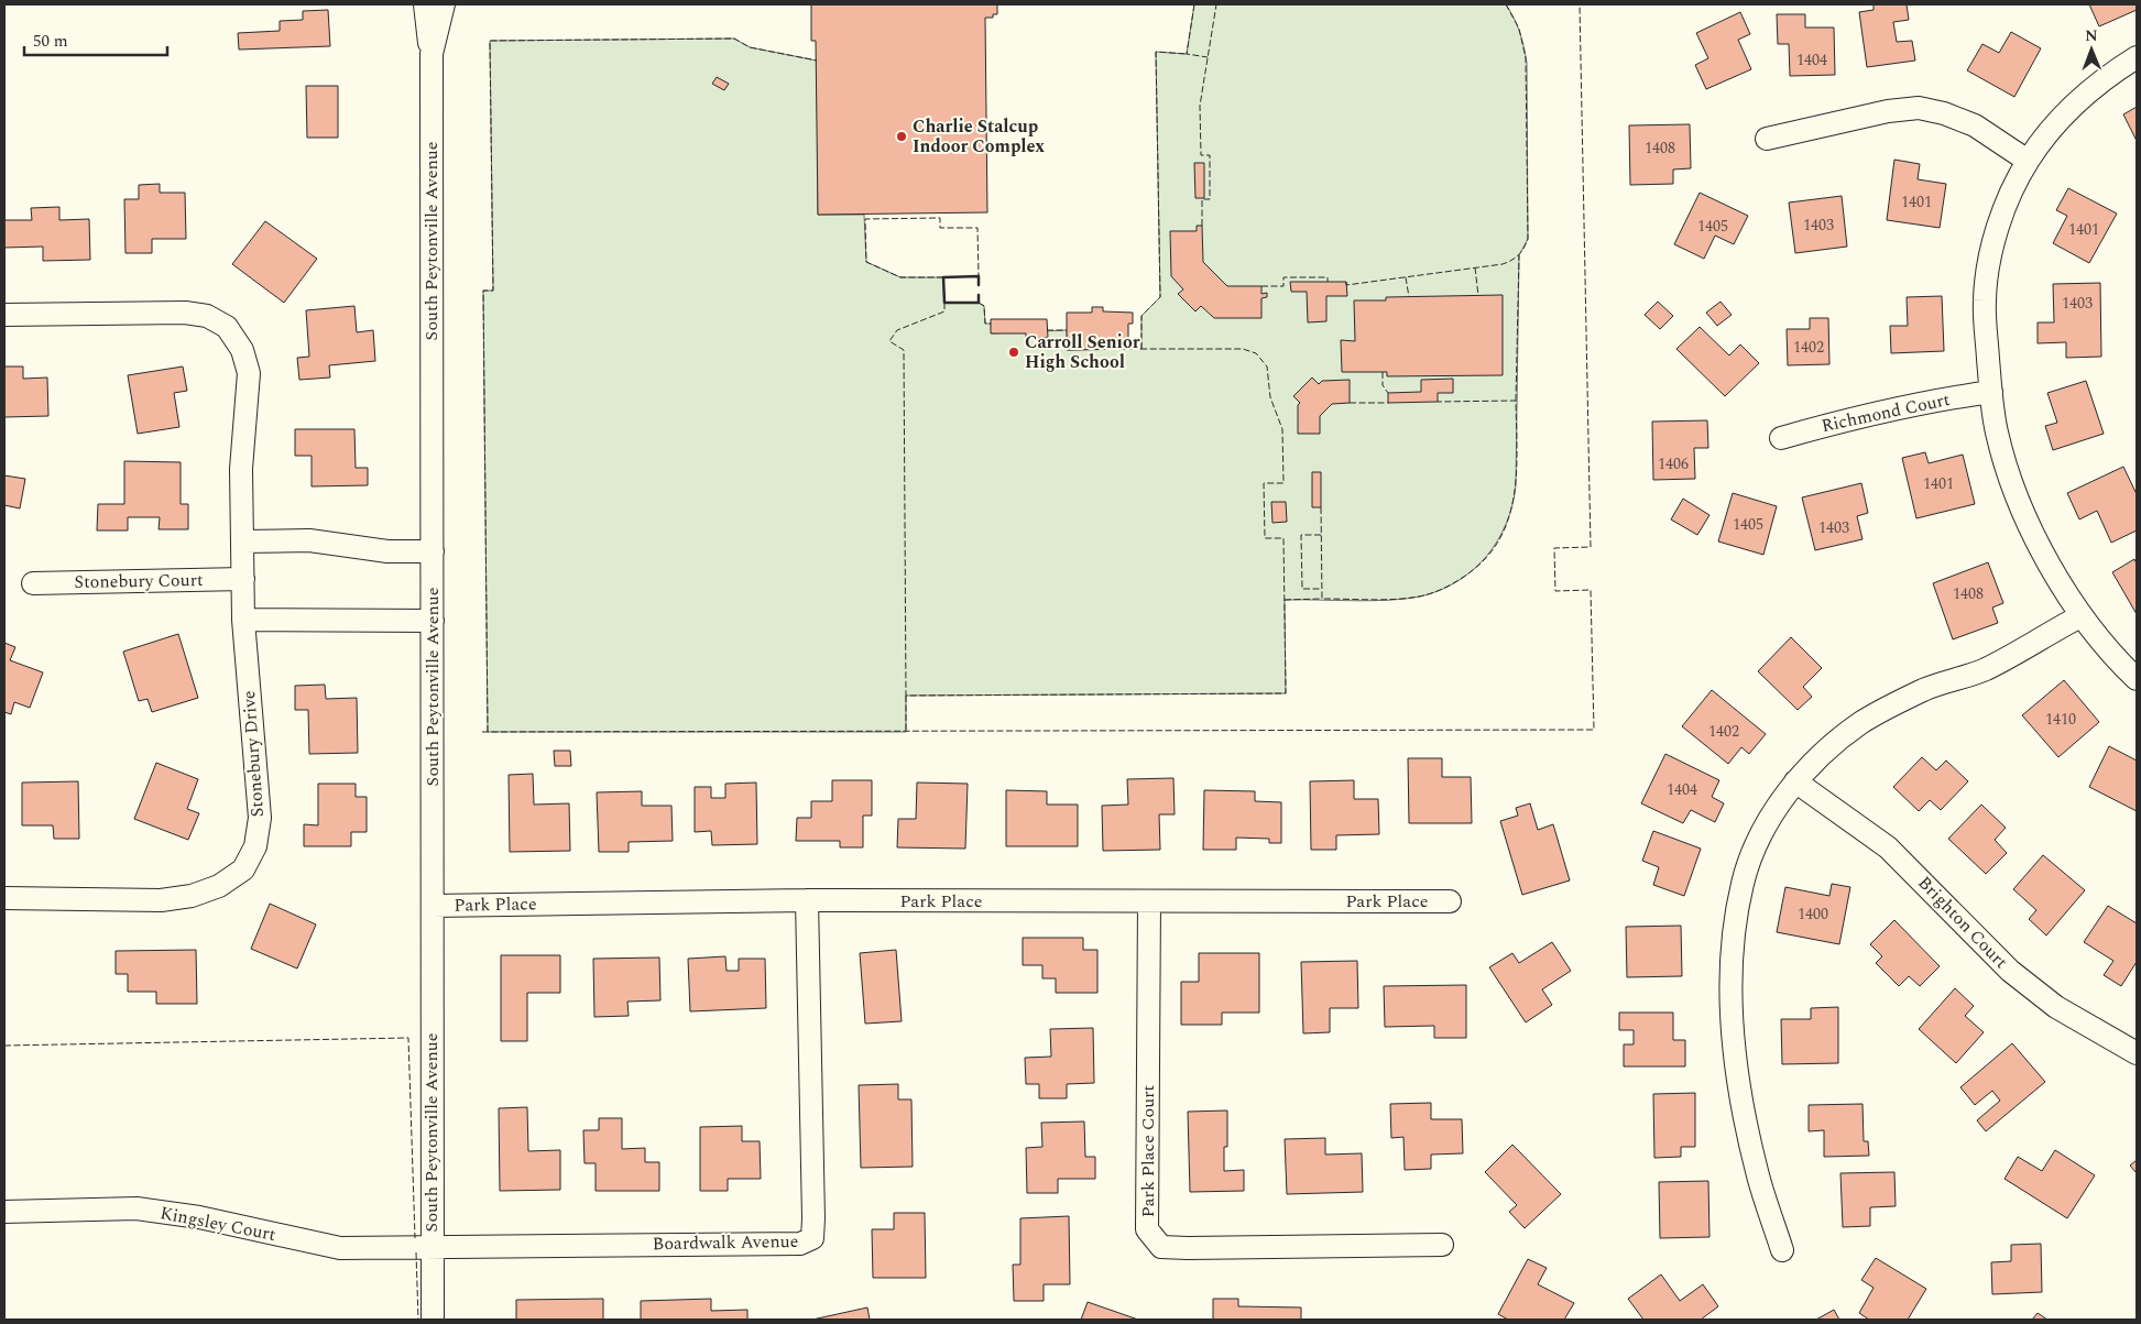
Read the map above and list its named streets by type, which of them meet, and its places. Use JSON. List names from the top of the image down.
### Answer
{
  "streets": {
    "street": [
      "South Peytonville Avenue",
      "Richmond Court",
      "Stonebury Court",
      "Stonebury Drive",
      "Park Place",
      "Brighton Court",
      "Park Place Court",
      "Kingsley Court",
      "Boardwalk Avenue"
    ]
  },
  "crossings": [
    ["South Peytonville Avenue", "Park Place"],
    ["South Peytonville Avenue", "Kingsley Court"],
    ["South Peytonville Avenue", "Boardwalk Avenue"],
    ["Stonebury Court", "Stonebury Drive"],
    ["Park Place", "Park Place Court"],
    ["Park Place", "Boardwalk Avenue"],
    ["Kingsley Court", "Boardwalk Avenue"]
  ],
  "places": ["Charlie Stalcup Indoor Complex", "Carroll Senior High School"],
  "house_numbers": [
    "1404",
    "1408",
    "1401",
    "1403",
    "1405",
    "1401",
    "1403",
    "1402",
    "1406",
    "1401",
    "1405",
    "1403",
    "1408",
    "1410",
    "1402",
    "1404",
    "1400"
  ],
  "scale_bar": "50 m",
  "north": "top"
}
